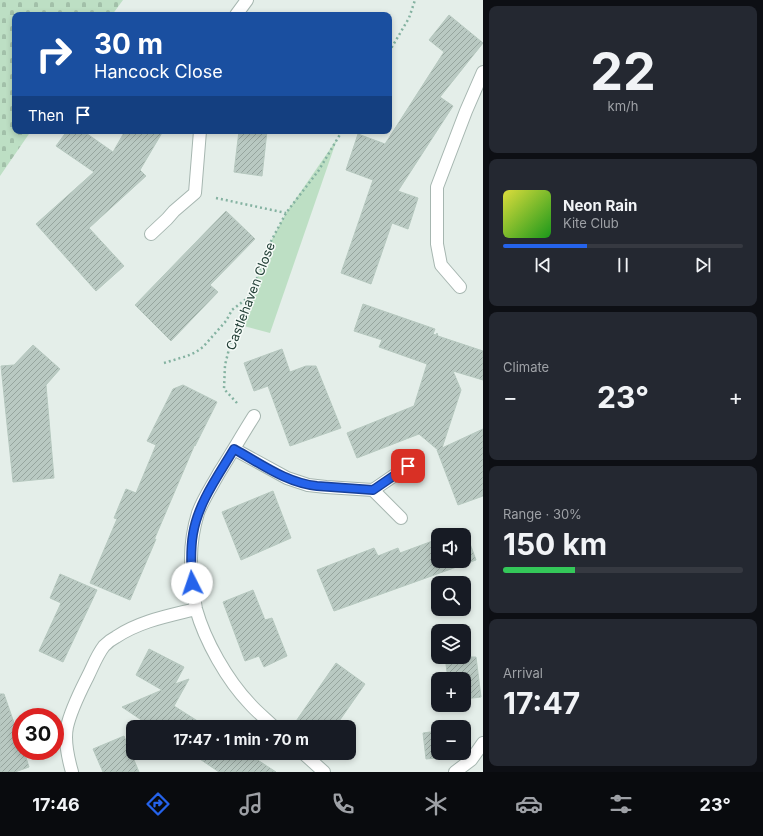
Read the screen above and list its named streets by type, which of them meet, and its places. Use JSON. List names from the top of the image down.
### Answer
{
  "streets": {
    "path": ["Castlehaven Close"]
  },
  "page": {
    "tile": [
      ["22", "km/h"],
      "Climate",
      ["Range · 30%", "150 km"],
      ["Arrival", "17:47"]
    ],
    "turn": ["30 m", "Hancock Close"],
    "then": "Then",
    "song": ["Neon Rain", "Kite Club"],
    "heat": ["−", "23°", "+"],
    "map_buttons": ["+", "−"],
    "limit": "30",
    "trip": "17:47 · 1 min · 70 m",
    "tabs": ["17:46", "23°"]
  }
}
